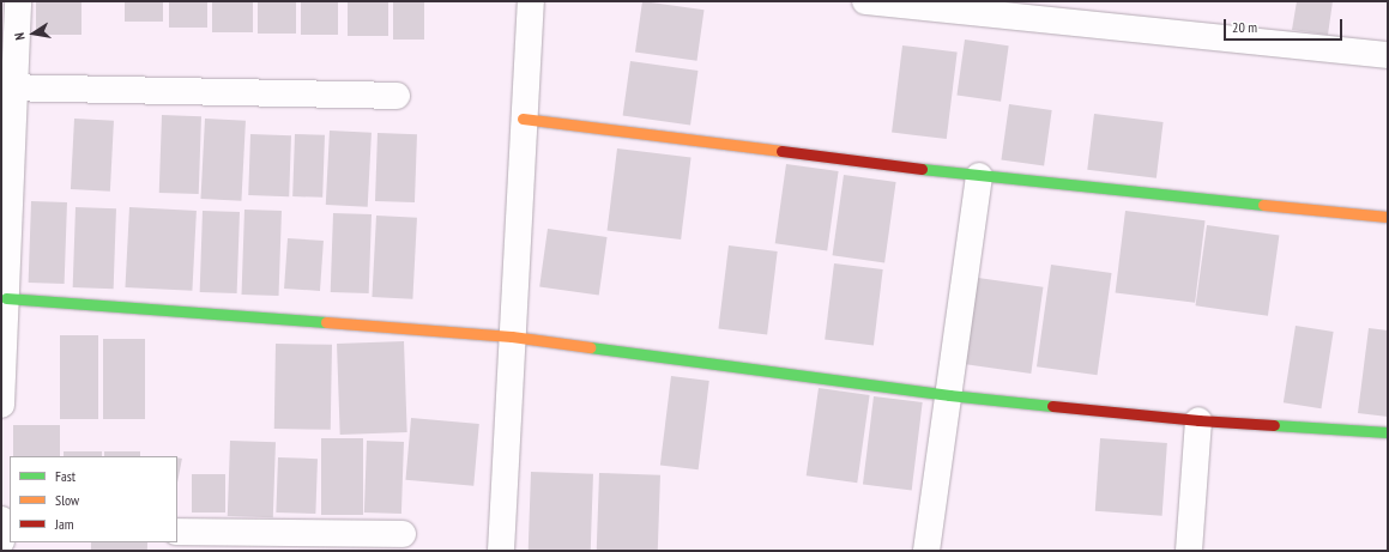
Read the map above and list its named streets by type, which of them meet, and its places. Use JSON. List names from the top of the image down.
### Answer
{
  "legend": ["Fast", "Slow", "Jam"],
  "scale_bar": "20 m",
  "north": "left"
}
